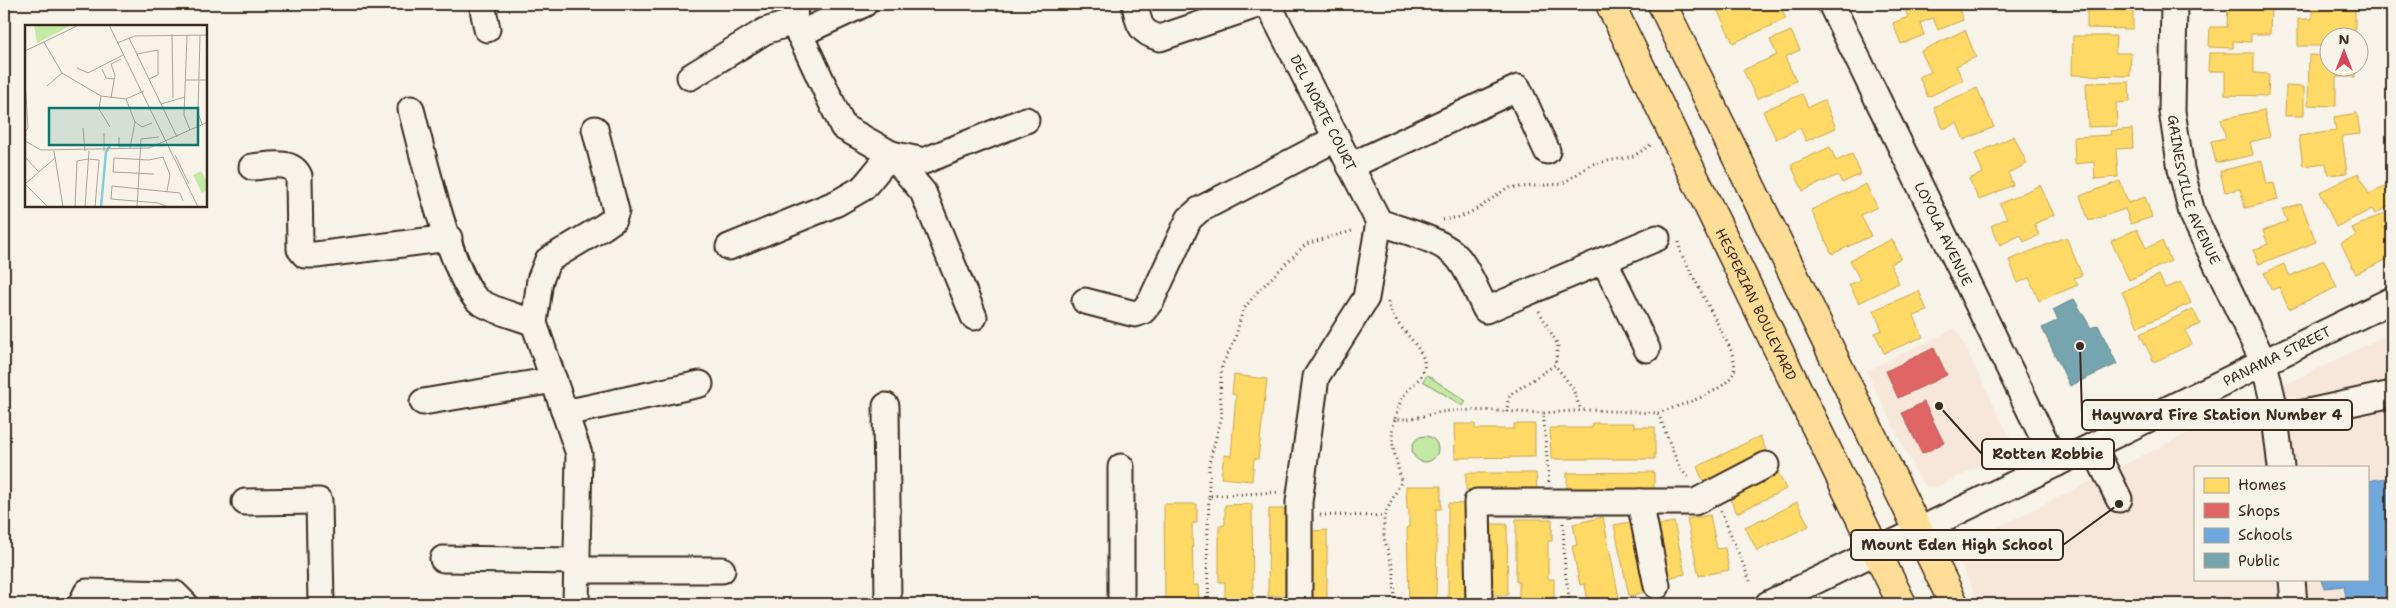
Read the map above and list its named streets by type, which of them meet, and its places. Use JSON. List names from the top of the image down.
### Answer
{
  "streets": {
    "main road": ["HESPERIAN BOULEVARD"],
    "street": [
      "DEL NORTE COURT",
      "GAINESVILLE AVENUE",
      "LOYOLA AVENUE",
      "PANAMA STREET"
    ]
  },
  "crossings": [
    ["GAINESVILLE AVENUE", "PANAMA STREET"],
    ["LOYOLA AVENUE", "PANAMA STREET"],
    ["HESPERIAN BOULEVARD", "PANAMA STREET"]
  ],
  "places": ["Hayward Fire Station Number 4", "Rotten Robbie", "Mount Eden High School"],
  "legend": [
    "Homes",
    "Shops",
    "Schools",
    "Public"
  ],
  "north": "top"
}
